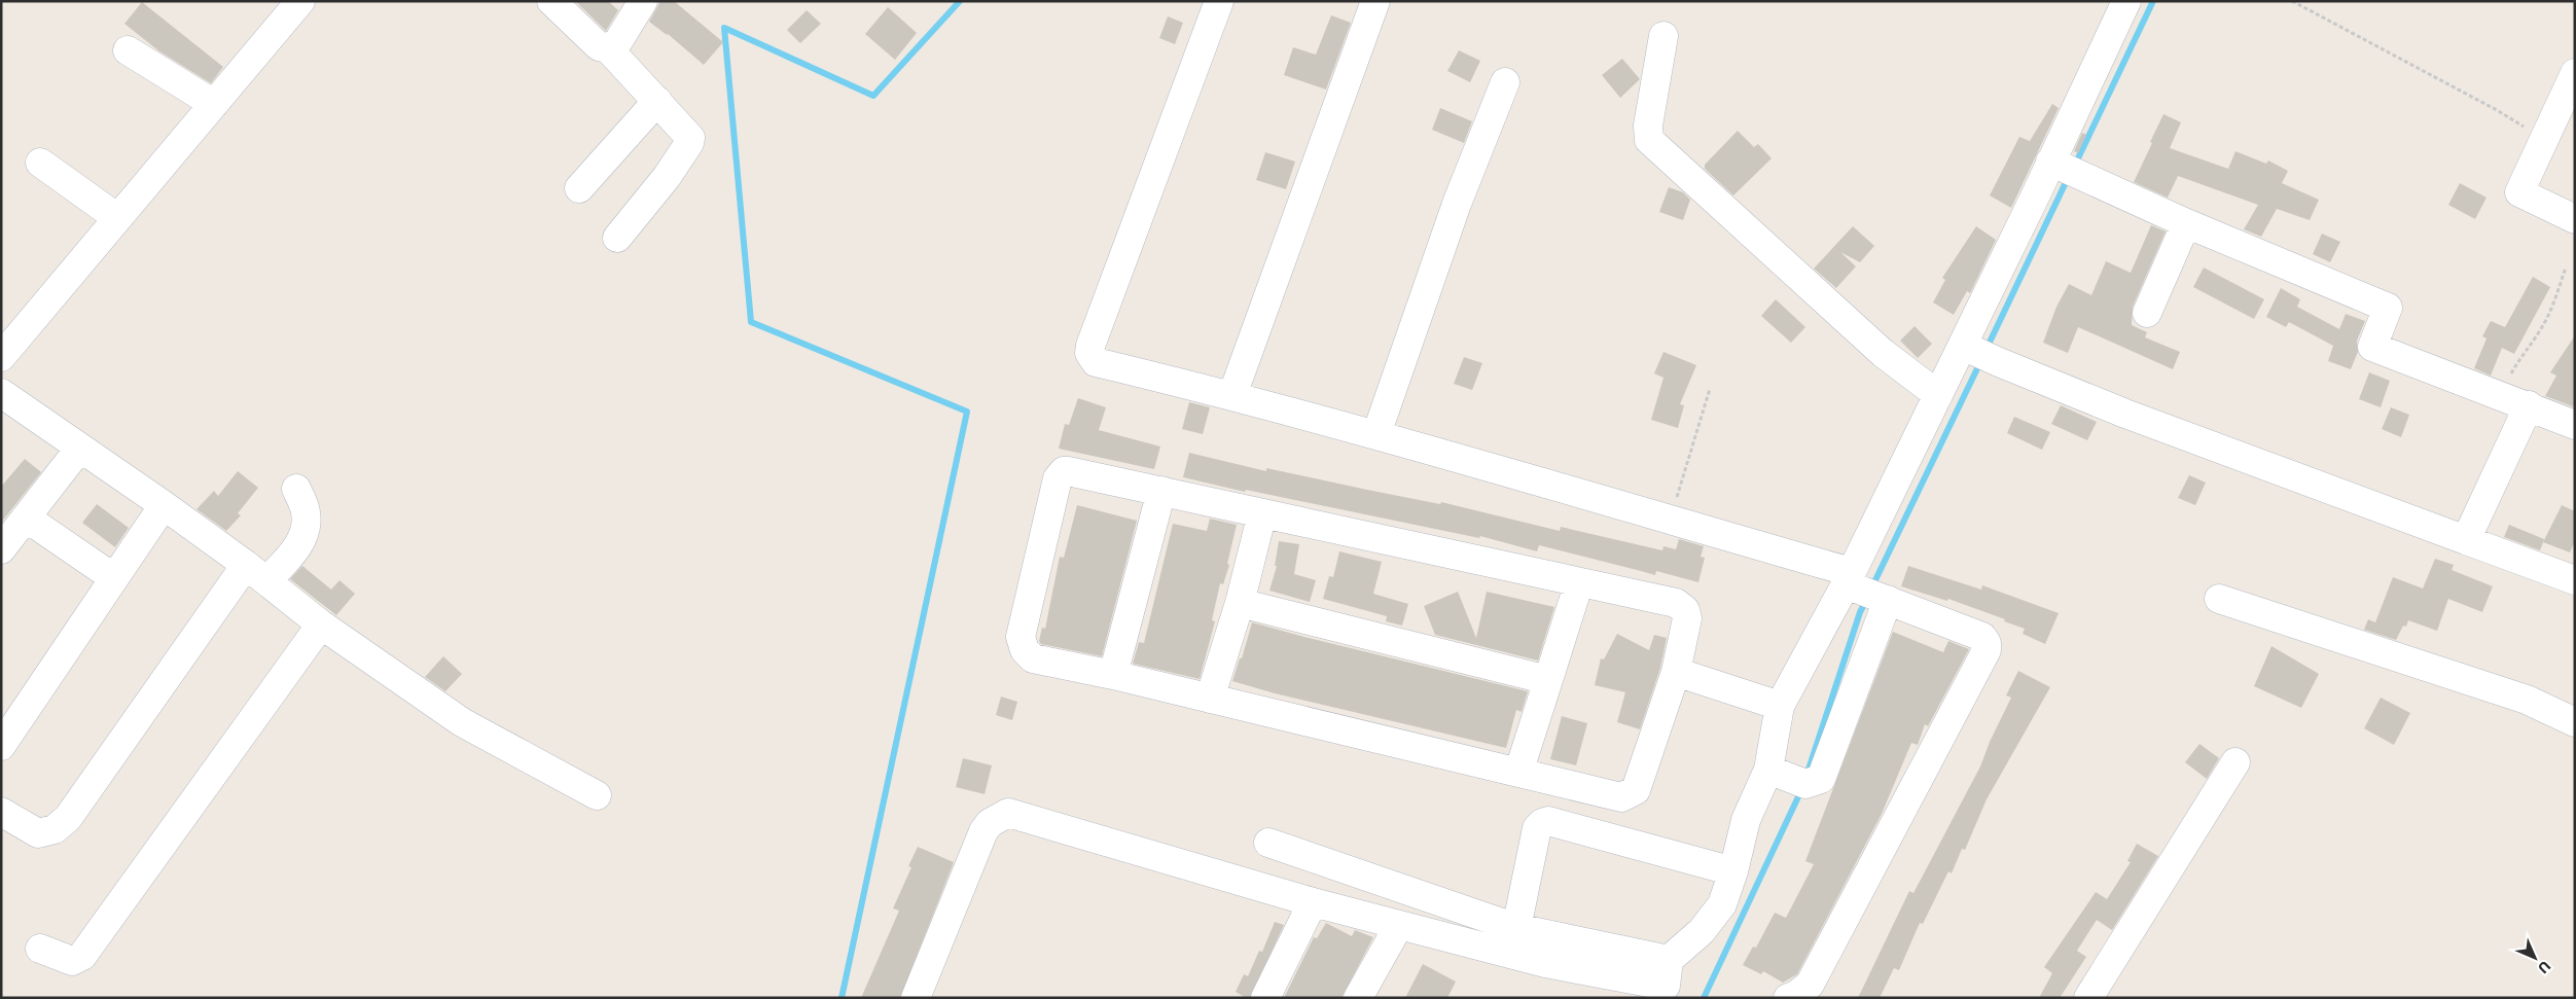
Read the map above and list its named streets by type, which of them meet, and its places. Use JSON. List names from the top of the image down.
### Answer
{
  "north": "bottom right"
}
